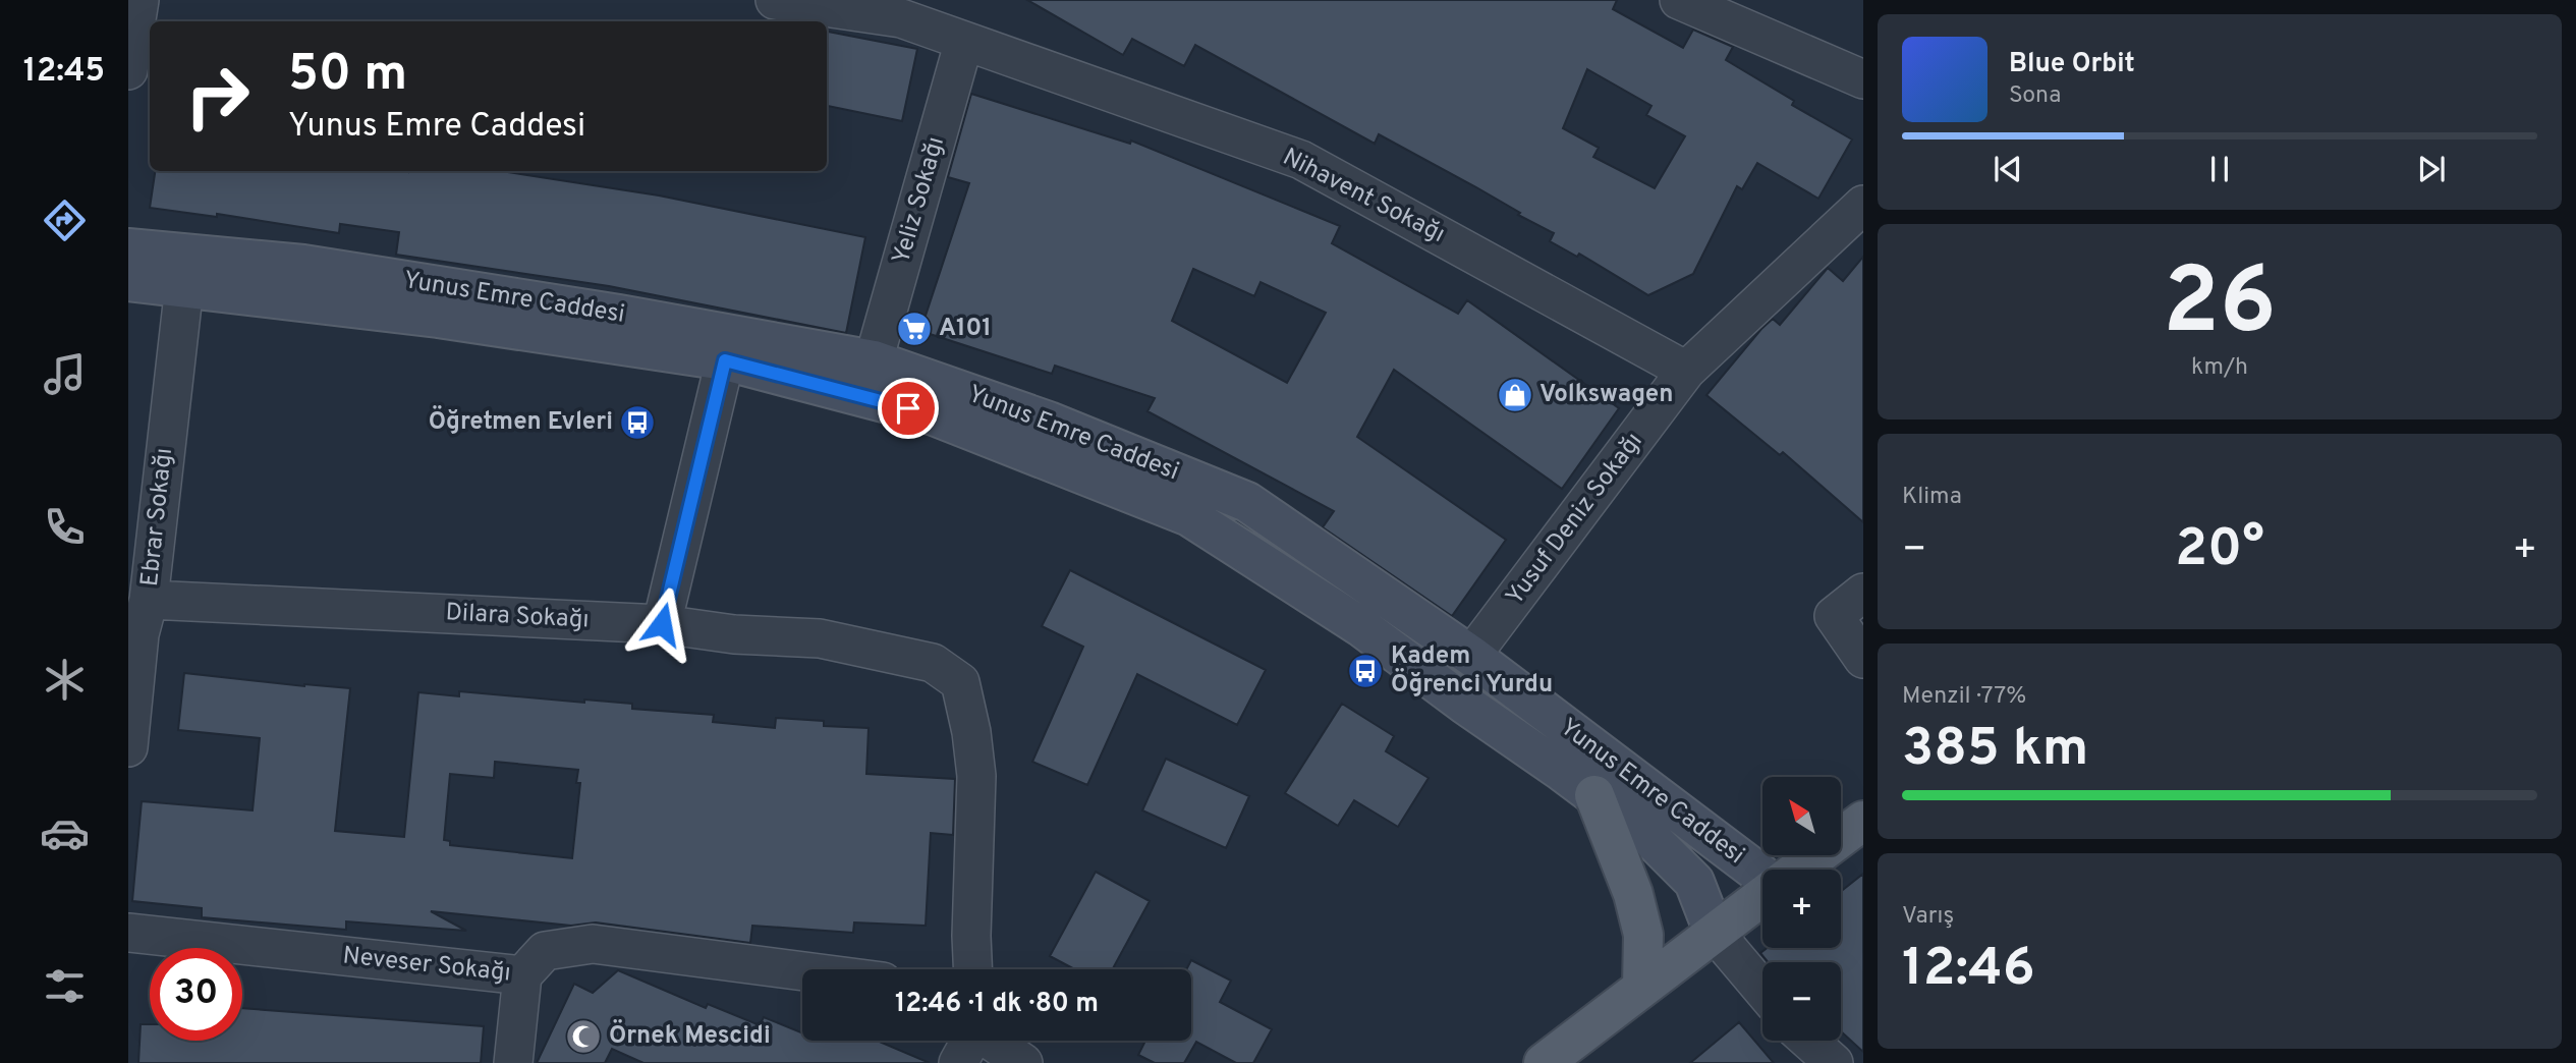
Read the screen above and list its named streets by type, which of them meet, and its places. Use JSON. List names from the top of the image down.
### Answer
{
  "streets": {
    "street": [
      "Nihavent Sokağı",
      "Yeliz Sokağı",
      "Yunus Emre Caddesi",
      "Ebrar Sokağı",
      "Yusuf Deniz Sokağı",
      "Dilara Sokağı",
      "Neveser Sokağı"
    ]
  },
  "crossings": [
    ["Nihavent Sokağı", "Yeliz Sokağı"],
    ["Nihavent Sokağı", "Yusuf Deniz Sokağı"],
    ["Yeliz Sokağı", "Yunus Emre Caddesi"],
    ["Yunus Emre Caddesi", "Ebrar Sokağı"],
    ["Yunus Emre Caddesi", "Yusuf Deniz Sokağı"],
    ["Ebrar Sokağı", "Dilara Sokağı"]
  ],
  "places": {
    "supermarket": ["A101"],
    "shop": ["Volkswagen"],
    "bus stop": ["Öğretmen Evleri", "Kadem Öğrenci Yurdu"],
    "mosque": ["Örnek Mescidi"]
  },
  "north": "top left",
  "page": {
    "tabs": "12:45",
    "turn": ["50 m", "Yunus Emre Caddesi"],
    "song": ["Blue Orbit", "Sona"],
    "tile": [
      ["26", "km/h"],
      "Klima",
      ["Menzil · 77%", "385 km"],
      ["Varış", "12:46"]
    ],
    "heat": ["−", "20°", "+"],
    "map_buttons": ["+", "−"],
    "limit": "30",
    "trip": "12:46 · 1 dk · 80 m"
  }
}
